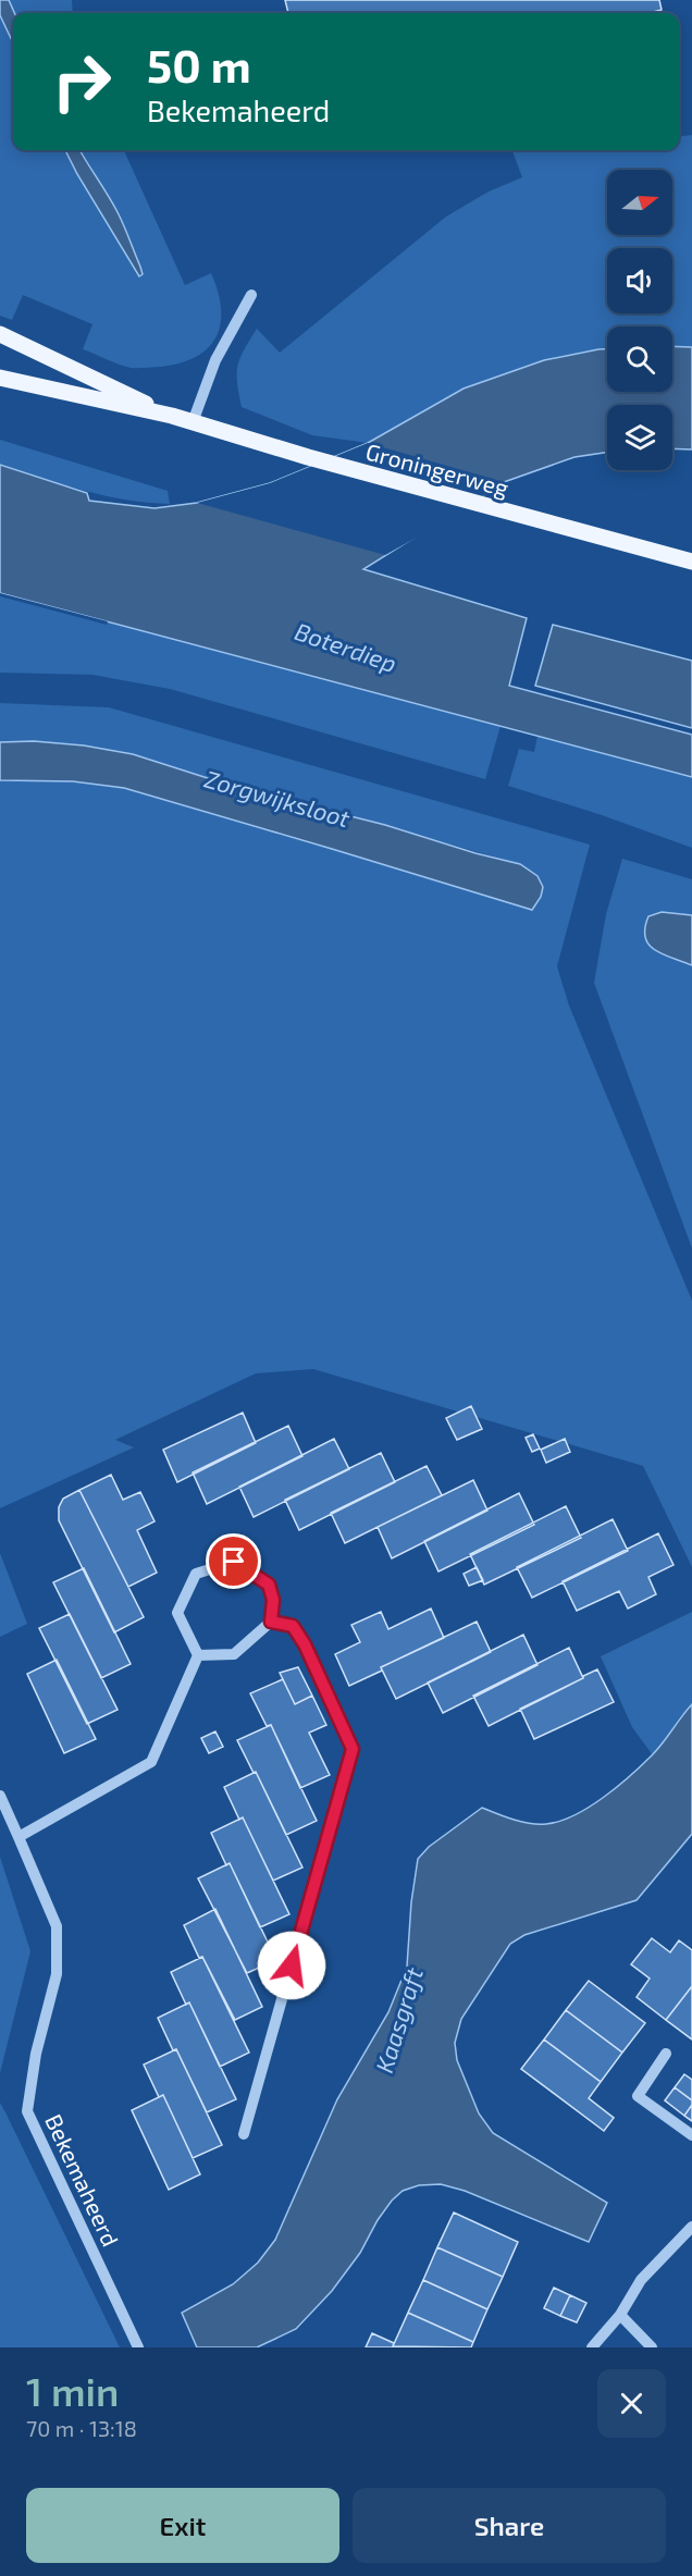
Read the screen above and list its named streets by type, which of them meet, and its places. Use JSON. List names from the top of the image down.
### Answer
{
  "streets": {
    "main road": ["Groningerweg"],
    "street": ["Bekemaheerd"]
  },
  "water": ["Boterdiep", "Zorgwijksloot", "Kaasgraft"],
  "north": "right",
  "page": {
    "turn": ["50 m", "Bekemaheerd"],
    "heading": ["1 min", "70 m · 13:18"],
    "buttons": ["Exit", "Share"]
  }
}
